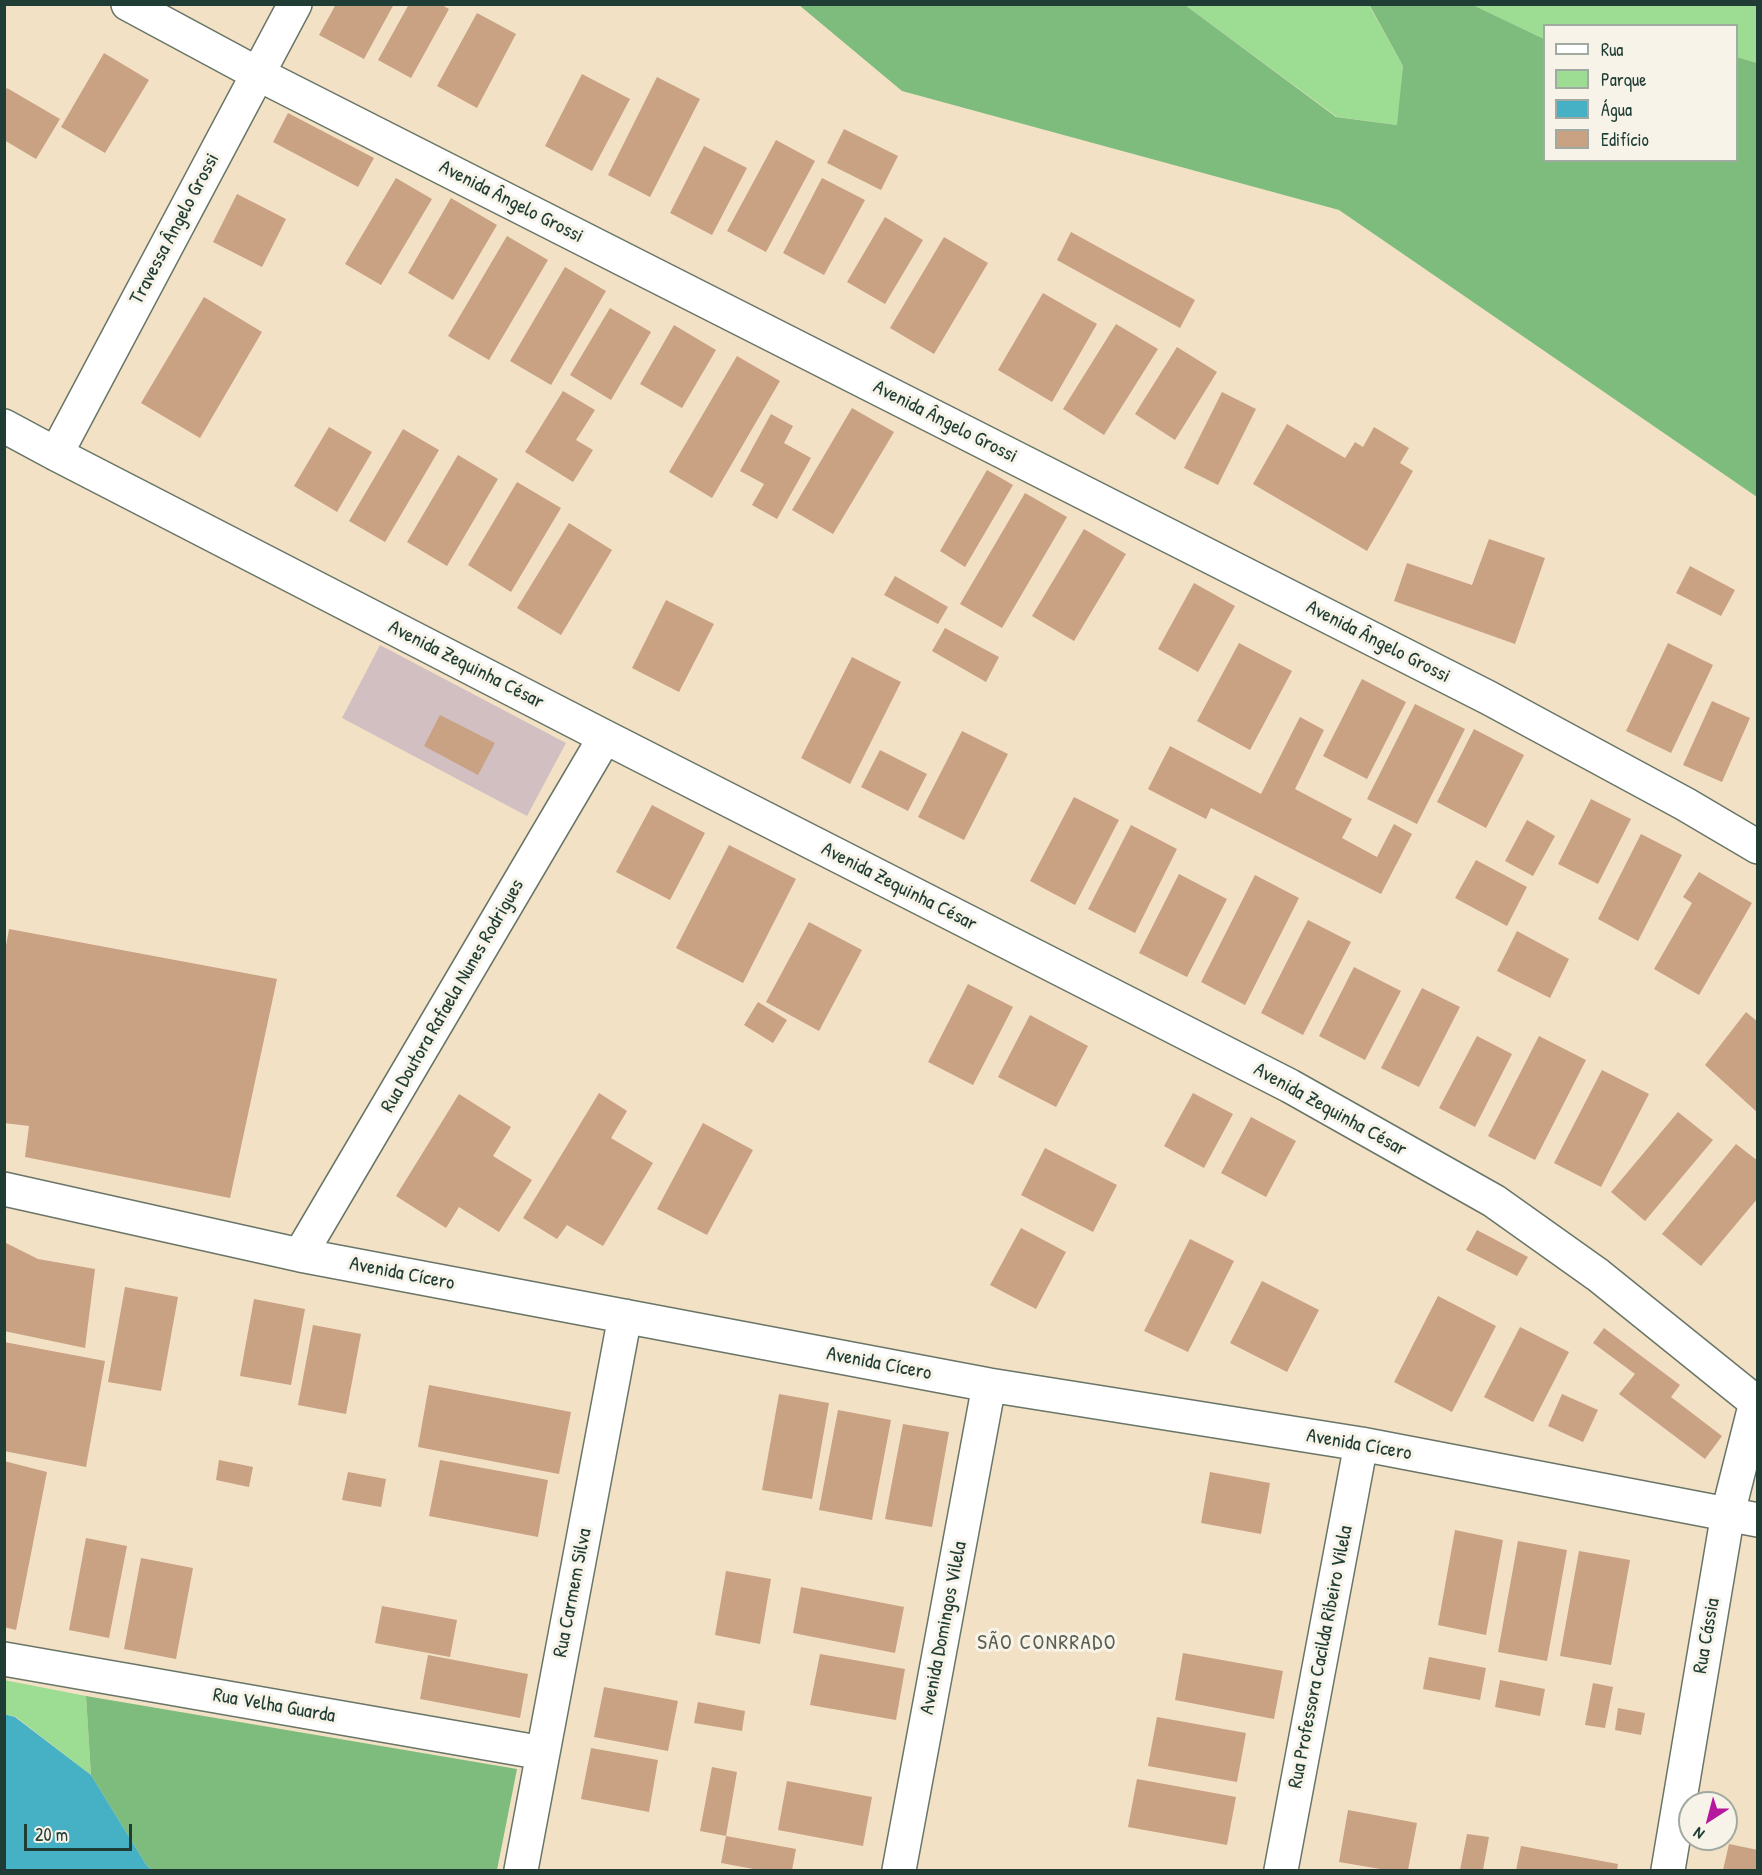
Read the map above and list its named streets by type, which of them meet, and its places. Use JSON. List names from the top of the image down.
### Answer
{
  "streets": {
    "street": [
      "Avenida Ângelo Grossi",
      "Travessa Ângelo Grossi",
      "Avenida Zequinha César",
      "Rua Doutora Rafaela Nunes Rodrigues",
      "Avenida Cícero",
      "Rua Carmem Silva",
      "Avenida Domingos Vilela",
      "Rua Cássia",
      "Rua Professora Cacilda Ribeiro Vilela",
      "Rua Velha Guarda"
    ]
  },
  "crossings": [
    ["Avenida Ângelo Grossi", "Travessa Ângelo Grossi"],
    ["Travessa Ângelo Grossi", "Avenida Zequinha César"],
    ["Avenida Zequinha César", "Rua Doutora Rafaela Nunes Rodrigues"],
    ["Avenida Zequinha César", "Rua Cássia"],
    ["Rua Doutora Rafaela Nunes Rodrigues", "Avenida Cícero"],
    ["Avenida Cícero", "Rua Carmem Silva"],
    ["Avenida Cícero", "Avenida Domingos Vilela"],
    ["Avenida Cícero", "Rua Cássia"],
    ["Avenida Cícero", "Rua Professora Cacilda Ribeiro Vilela"],
    ["Rua Carmem Silva", "Rua Velha Guarda"]
  ],
  "districts": ["SÃO CONRRADO"],
  "legend": [
    "Rua",
    "Parque",
    "Água",
    "Edifício"
  ],
  "scale_bar": "20 m",
  "north": "bottom left"
}
